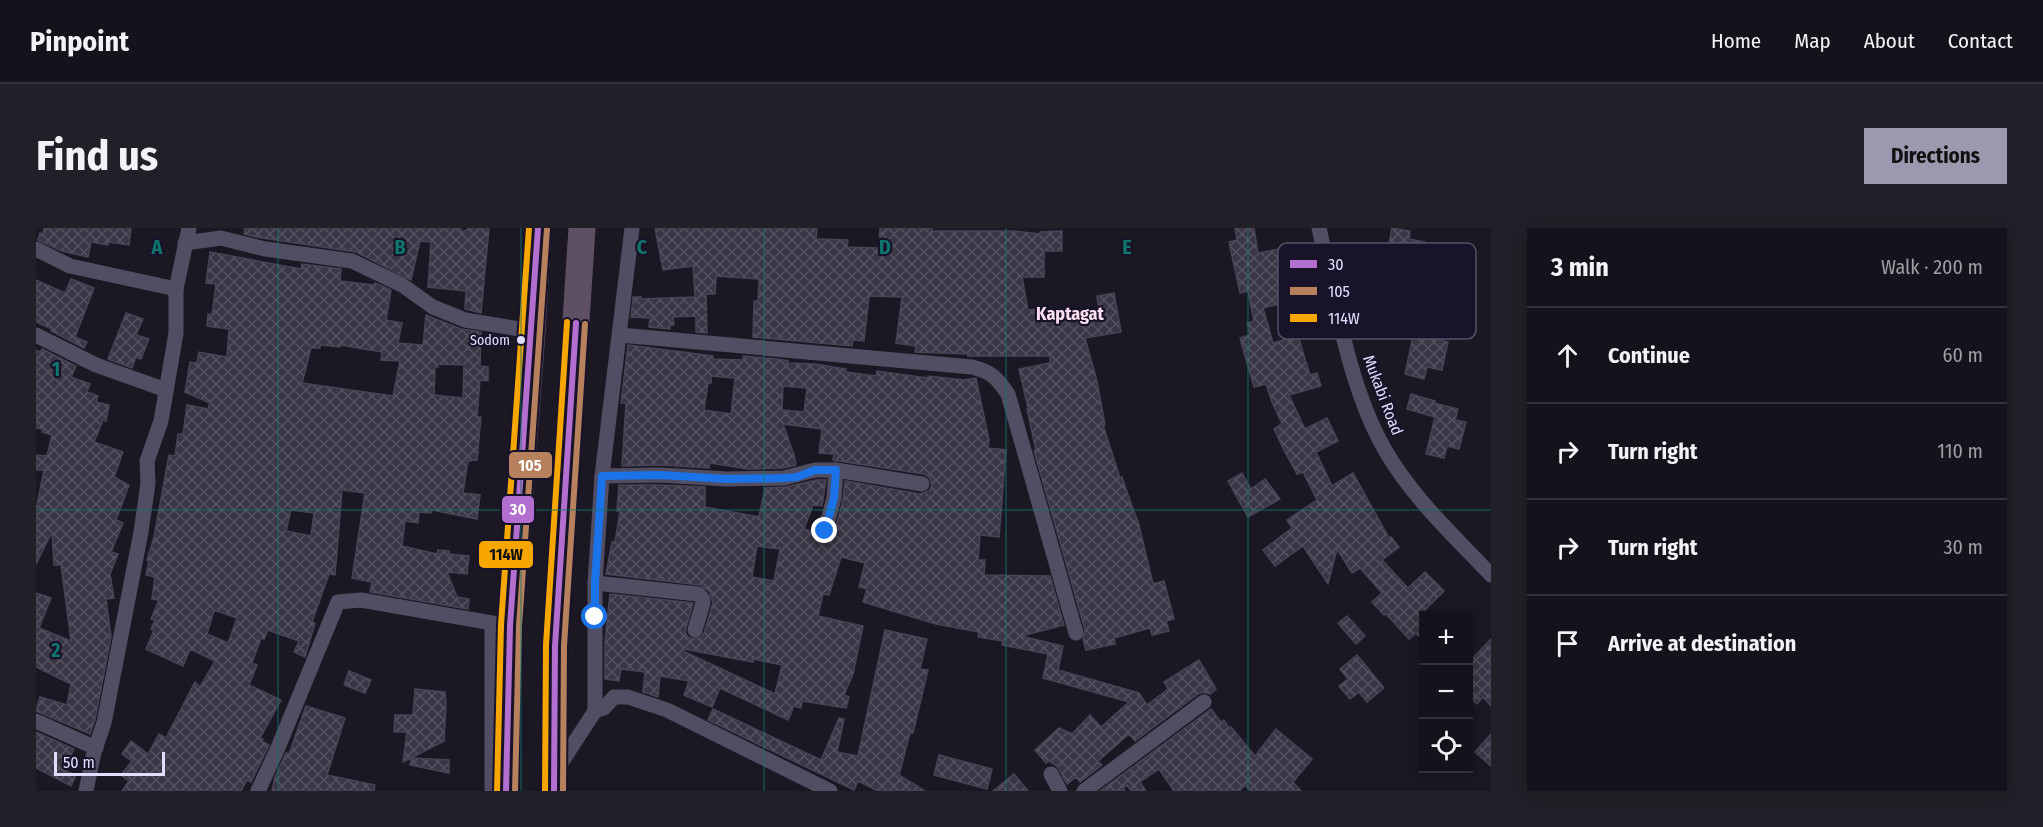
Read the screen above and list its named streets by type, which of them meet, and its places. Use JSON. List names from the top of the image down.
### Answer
{
  "streets": {
    "street": ["Mukabi Road"]
  },
  "districts": ["Kaptagat"],
  "places": ["Sodom"],
  "lines": ["transit line 30", "transit line 114W", "transit line 105"],
  "legend": ["30", "105", "114W"],
  "scale_bar": "50 m",
  "page": {
    "header": "Pinpoint",
    "nav": [
      "Home",
      "Map",
      "About",
      "Contact"
    ],
    "buttons": "Directions",
    "title": "Find us",
    "heading": ["3 min", "Walk · 200 m"],
    "list": [
      ["Continue", "60 m"],
      ["Turn right", "110 m"],
      ["Turn right", "30 m"],
      "Arrive at destination"
    ],
    "map_buttons": ["+", "−"],
    "scale": "50 m"
  },
  "grid": {
    "columns": [
      "A",
      "B",
      "C",
      "D",
      "E"
    ],
    "rows": ["1", "2"]
  }
}
